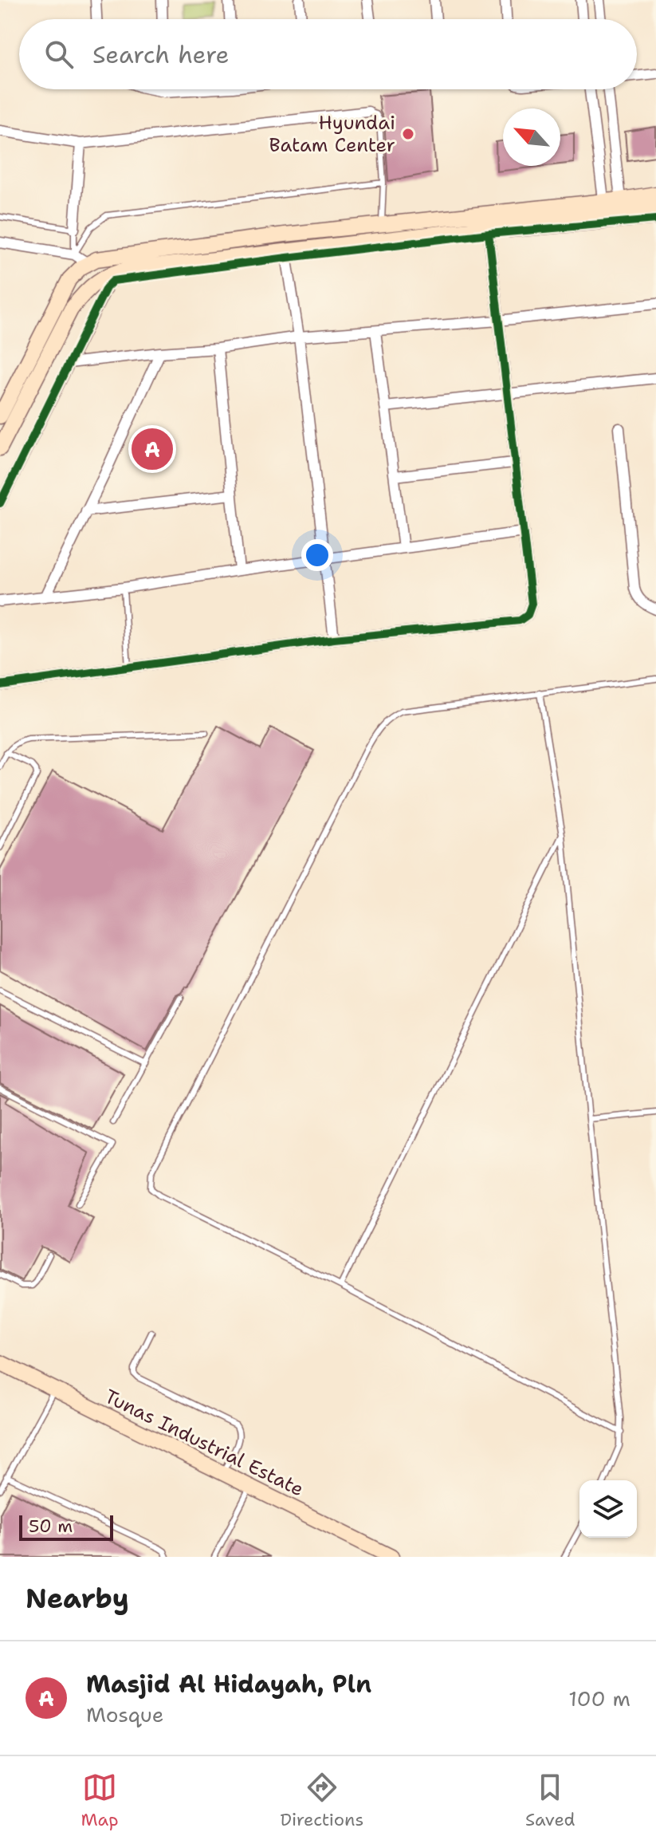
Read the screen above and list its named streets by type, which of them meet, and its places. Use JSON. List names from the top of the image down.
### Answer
{
  "streets": {
    "main road": ["Tunas Industrial Estate"]
  },
  "places": ["Hyundai Batam Center"],
  "scale_bar": "50 m",
  "north": "top left",
  "page": {
    "search": "Search here",
    "pins": "A",
    "scale": "50 m",
    "heading": "Nearby",
    "list": [
      {
        "mark": "A",
        "name": "Masjid Al Hidayah, Pln",
        "note": "Mosque",
        "value": "100 m"
      }
    ],
    "nav": ["Map", "Directions", "Saved"]
  }
}
